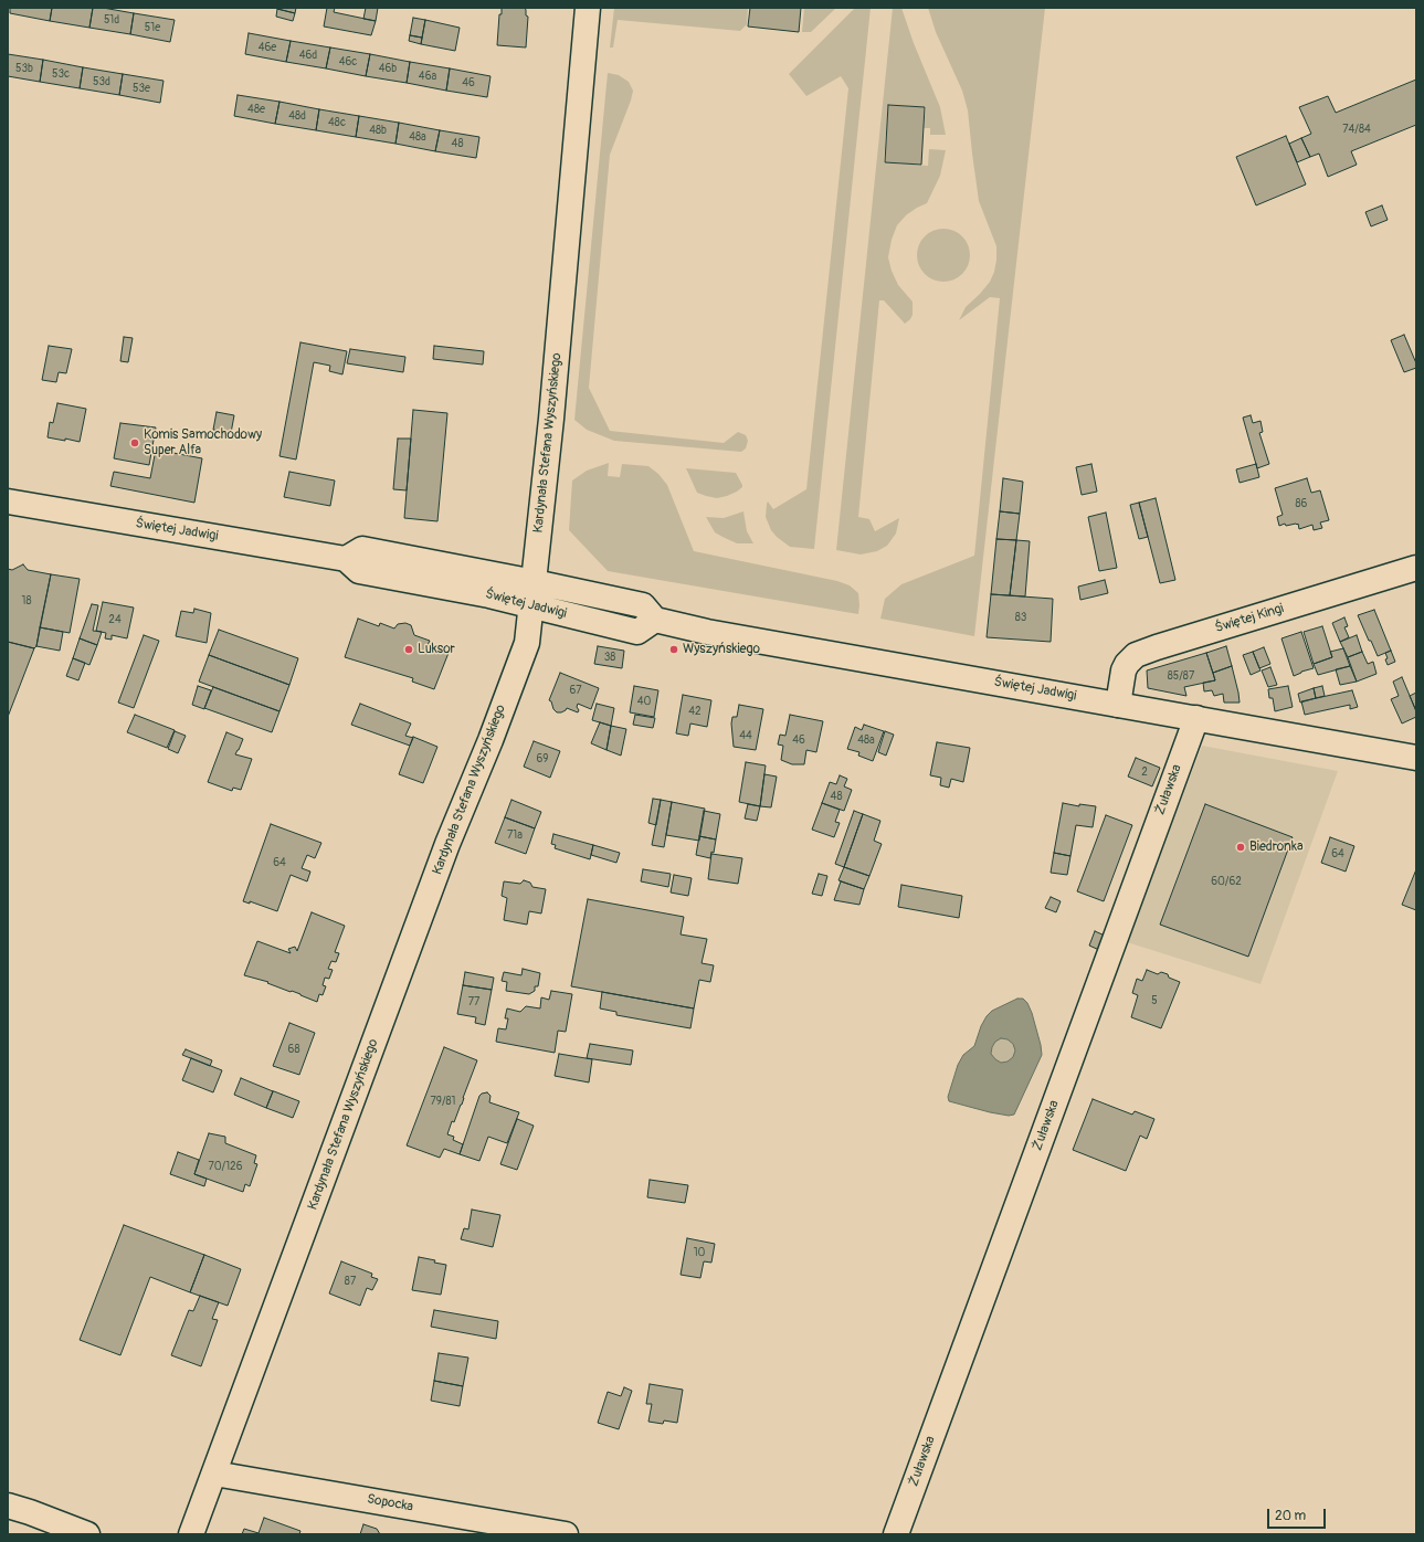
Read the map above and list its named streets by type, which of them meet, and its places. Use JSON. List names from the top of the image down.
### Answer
{
  "streets": {
    "street": [
      "Kardynała Stefana Wyszyńskiego",
      "Świętej Jadwigi",
      "Świętej Kingi",
      "Żuławska",
      "Sopocka"
    ]
  },
  "crossings": [
    ["Kardynała Stefana Wyszyńskiego", "Świętej Jadwigi"],
    ["Kardynała Stefana Wyszyńskiego", "Sopocka"],
    ["Świętej Jadwigi", "Świętej Kingi"],
    ["Świętej Jadwigi", "Żuławska"]
  ],
  "places": [
    "Komis Samochodowy Super Alfa",
    "Luksor",
    "Wyszyńskiego",
    "Biedronka"
  ],
  "house_numbers": [
    "51d",
    "51e",
    "46e",
    "46d",
    "46c",
    "53b",
    "46b",
    "53c",
    "46a",
    "53d",
    "46",
    "53e",
    "48e",
    "48d",
    "48c",
    "74/84",
    "48b",
    "48a",
    "48",
    "86",
    "18",
    "83",
    "24",
    "38",
    "85/87",
    "67",
    "40",
    "42",
    "44",
    "46",
    "48a",
    "69",
    "2",
    "48",
    "71a",
    "64",
    "64",
    "60/62",
    "5",
    "77",
    "68",
    "79/81",
    "70/126",
    "10",
    "87"
  ],
  "scale_bar": "20 m"
}
